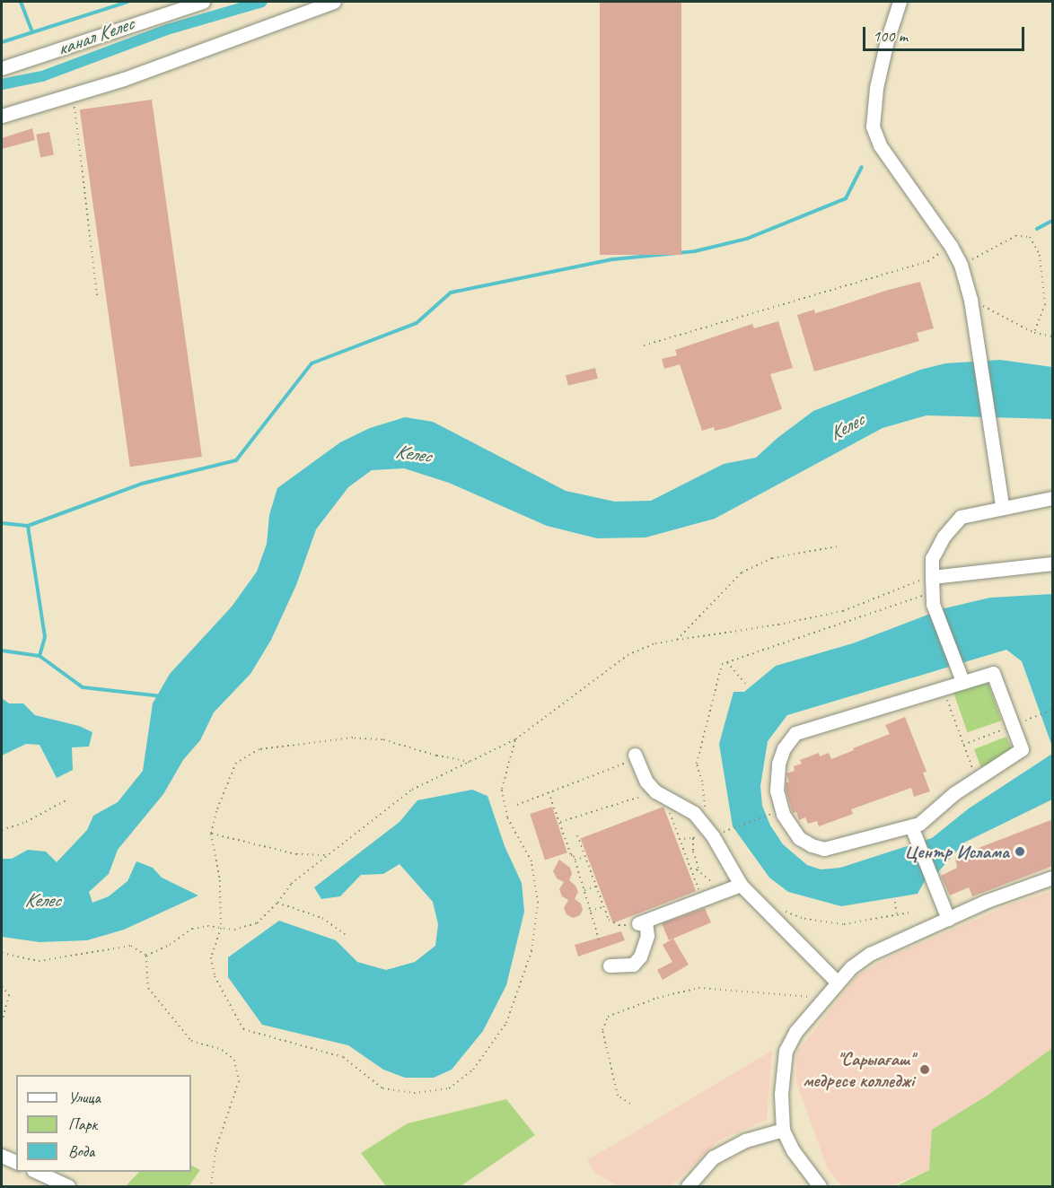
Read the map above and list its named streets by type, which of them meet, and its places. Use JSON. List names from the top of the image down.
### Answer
{
  "water": ["канал Келес", "Келес"],
  "places": ["Центр Ислама", "\"Сарыағаш\" медресе колледжі"],
  "legend": ["Улица", "Парк", "Вода"],
  "scale_bar": "100 m"
}
